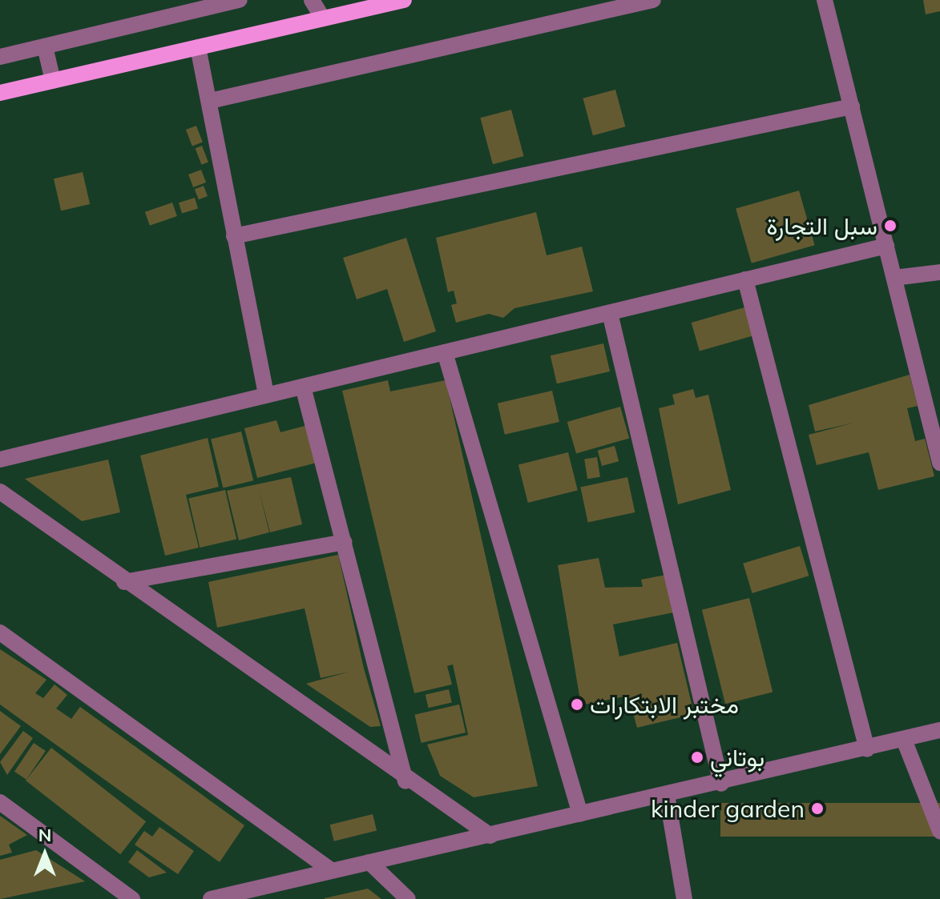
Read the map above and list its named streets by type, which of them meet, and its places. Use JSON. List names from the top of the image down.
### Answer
{
  "places": [
    "سبل التجارة",
    "مختبر الابتكارات",
    "بوتاني",
    "kinder garden"
  ],
  "north": "top"
}
